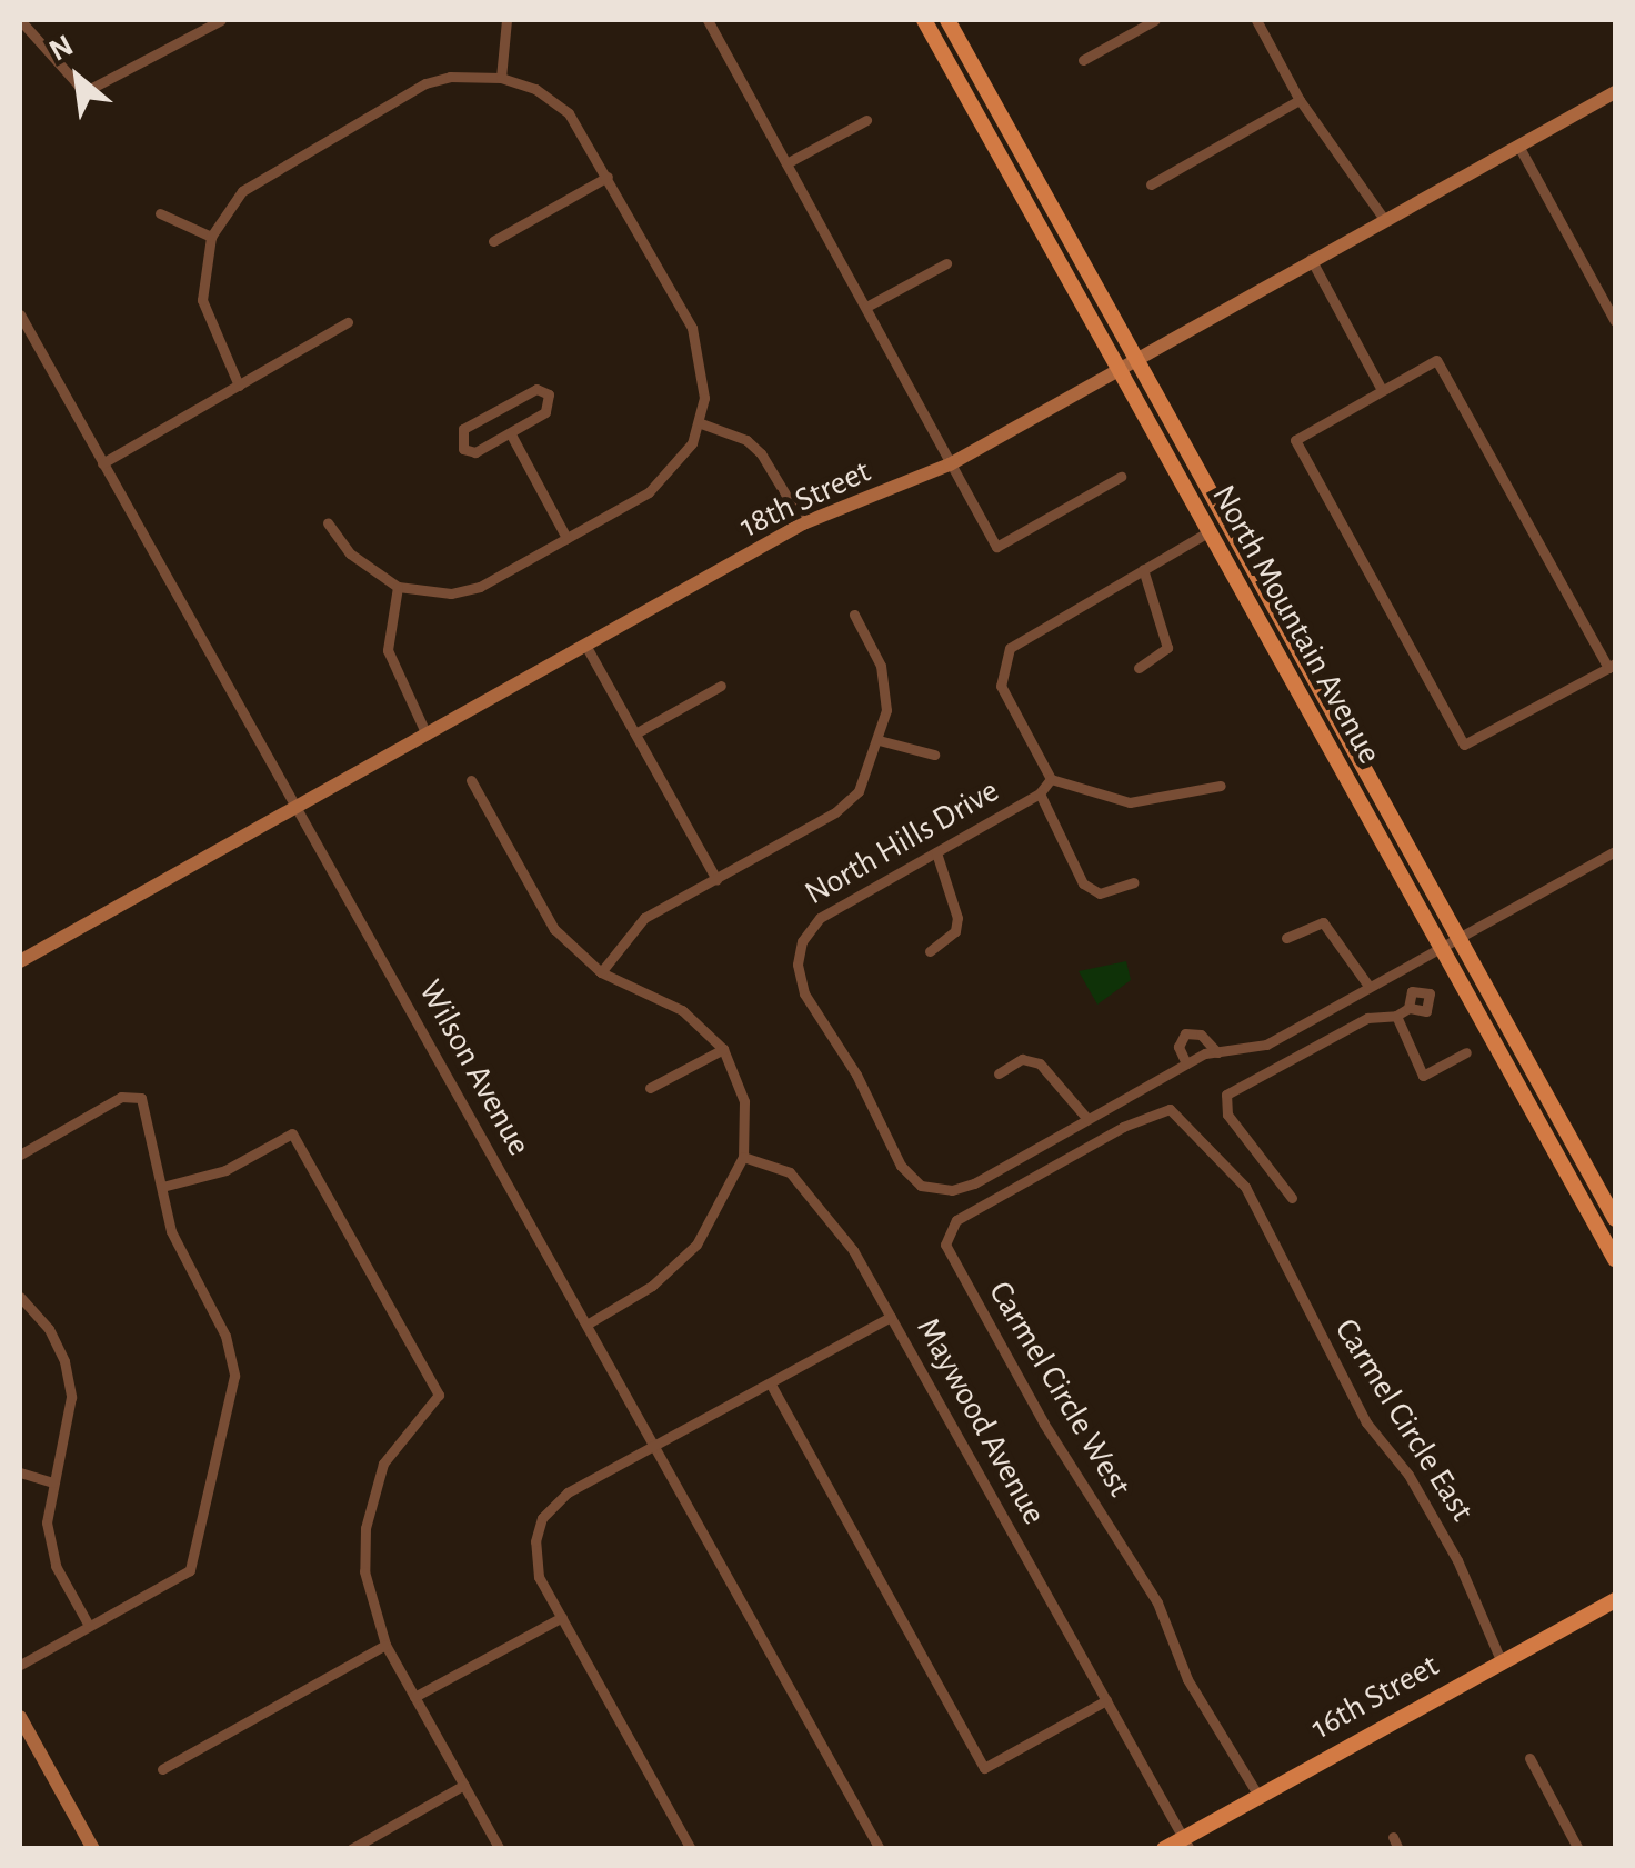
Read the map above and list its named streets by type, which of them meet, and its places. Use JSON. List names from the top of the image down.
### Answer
{
  "streets": {
    "main road": ["18th Street", "North Mountain Avenue", "16th Street"],
    "street": [
      "North Hills Drive",
      "Wilson Avenue",
      "Carmel Circle West",
      "Carmel Circle East",
      "Maywood Avenue"
    ]
  },
  "crossings": [
    ["18th Street", "North Mountain Avenue"],
    ["18th Street", "Wilson Avenue"],
    ["North Mountain Avenue", "North Hills Drive"],
    ["Carmel Circle West", "Carmel Circle East"],
    ["Carmel Circle West", "16th Street"],
    ["Carmel Circle East", "16th Street"],
    ["Maywood Avenue", "16th Street"]
  ],
  "north": "top left"
}
